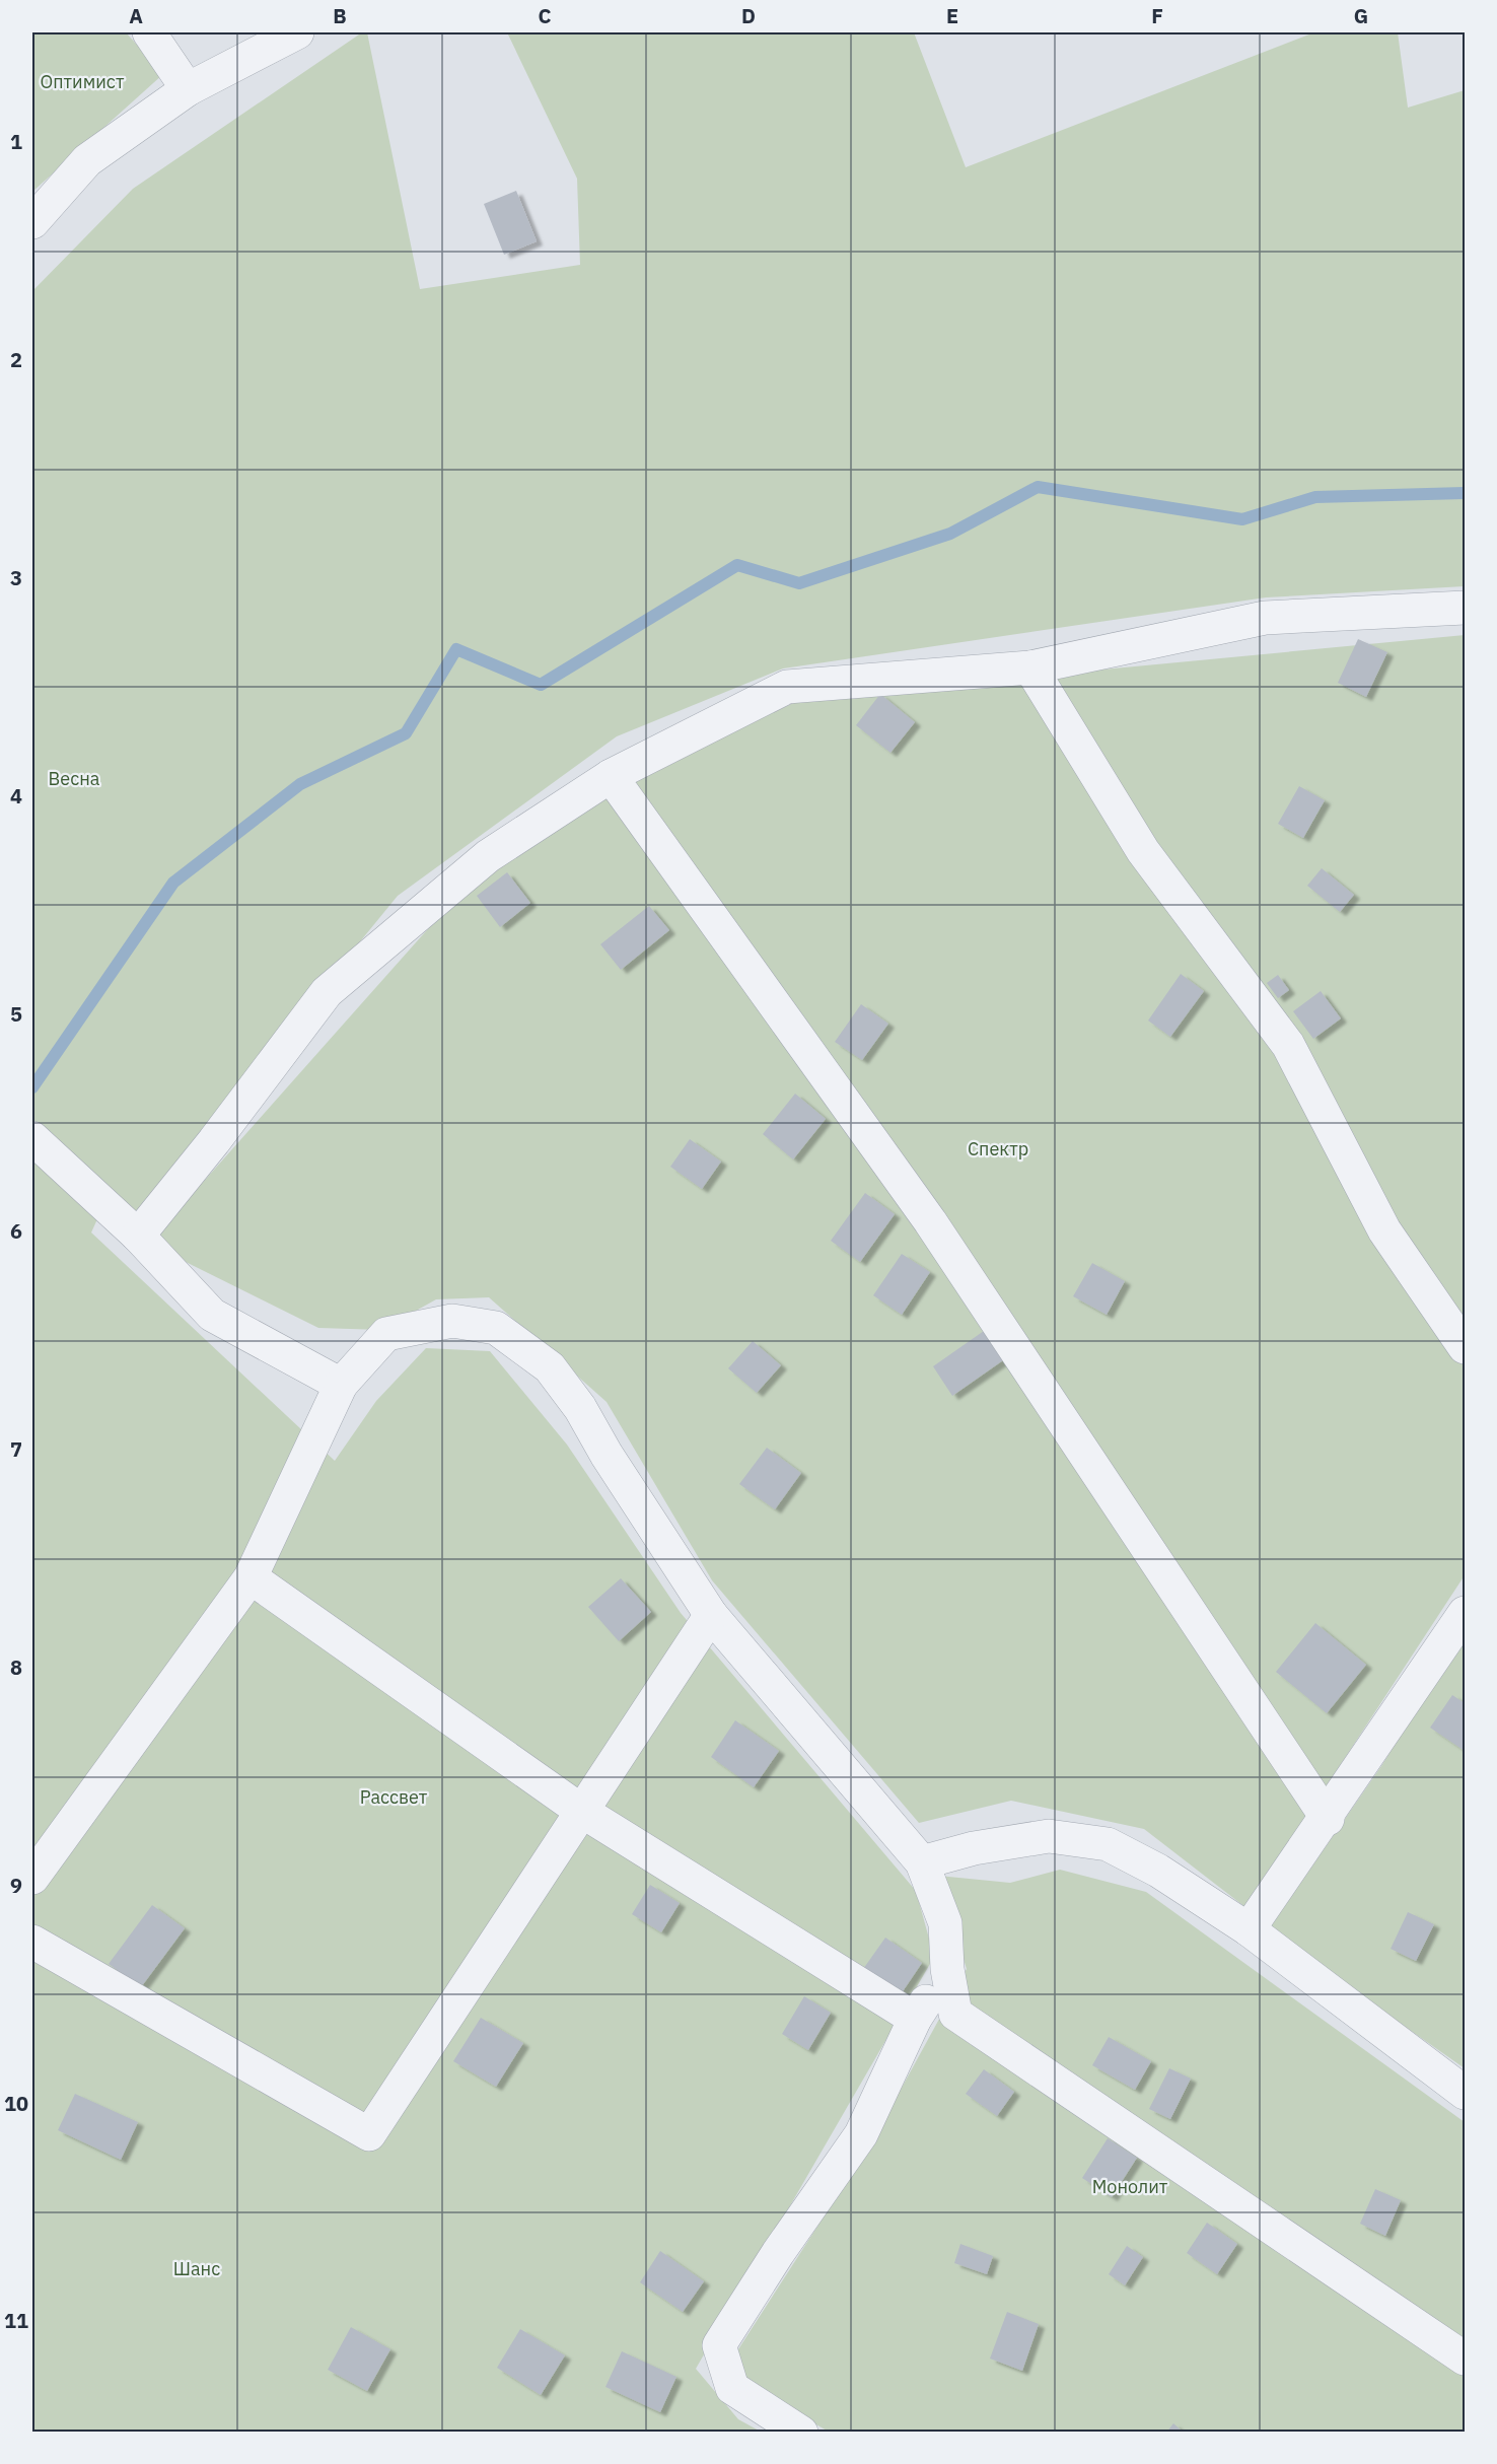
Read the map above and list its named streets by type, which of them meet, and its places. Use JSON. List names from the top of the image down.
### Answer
{
  "parks": [
    "Оптимист",
    "Весна",
    "Спектр",
    "Рассвет",
    "Монолит",
    "Шанс"
  ],
  "grid": {
    "columns": [
      "A",
      "B",
      "C",
      "D",
      "E",
      "F",
      "G"
    ],
    "rows": [
      "1",
      "2",
      "3",
      "4",
      "5",
      "6",
      "7",
      "8",
      "9",
      "10",
      "11"
    ]
  }
}
